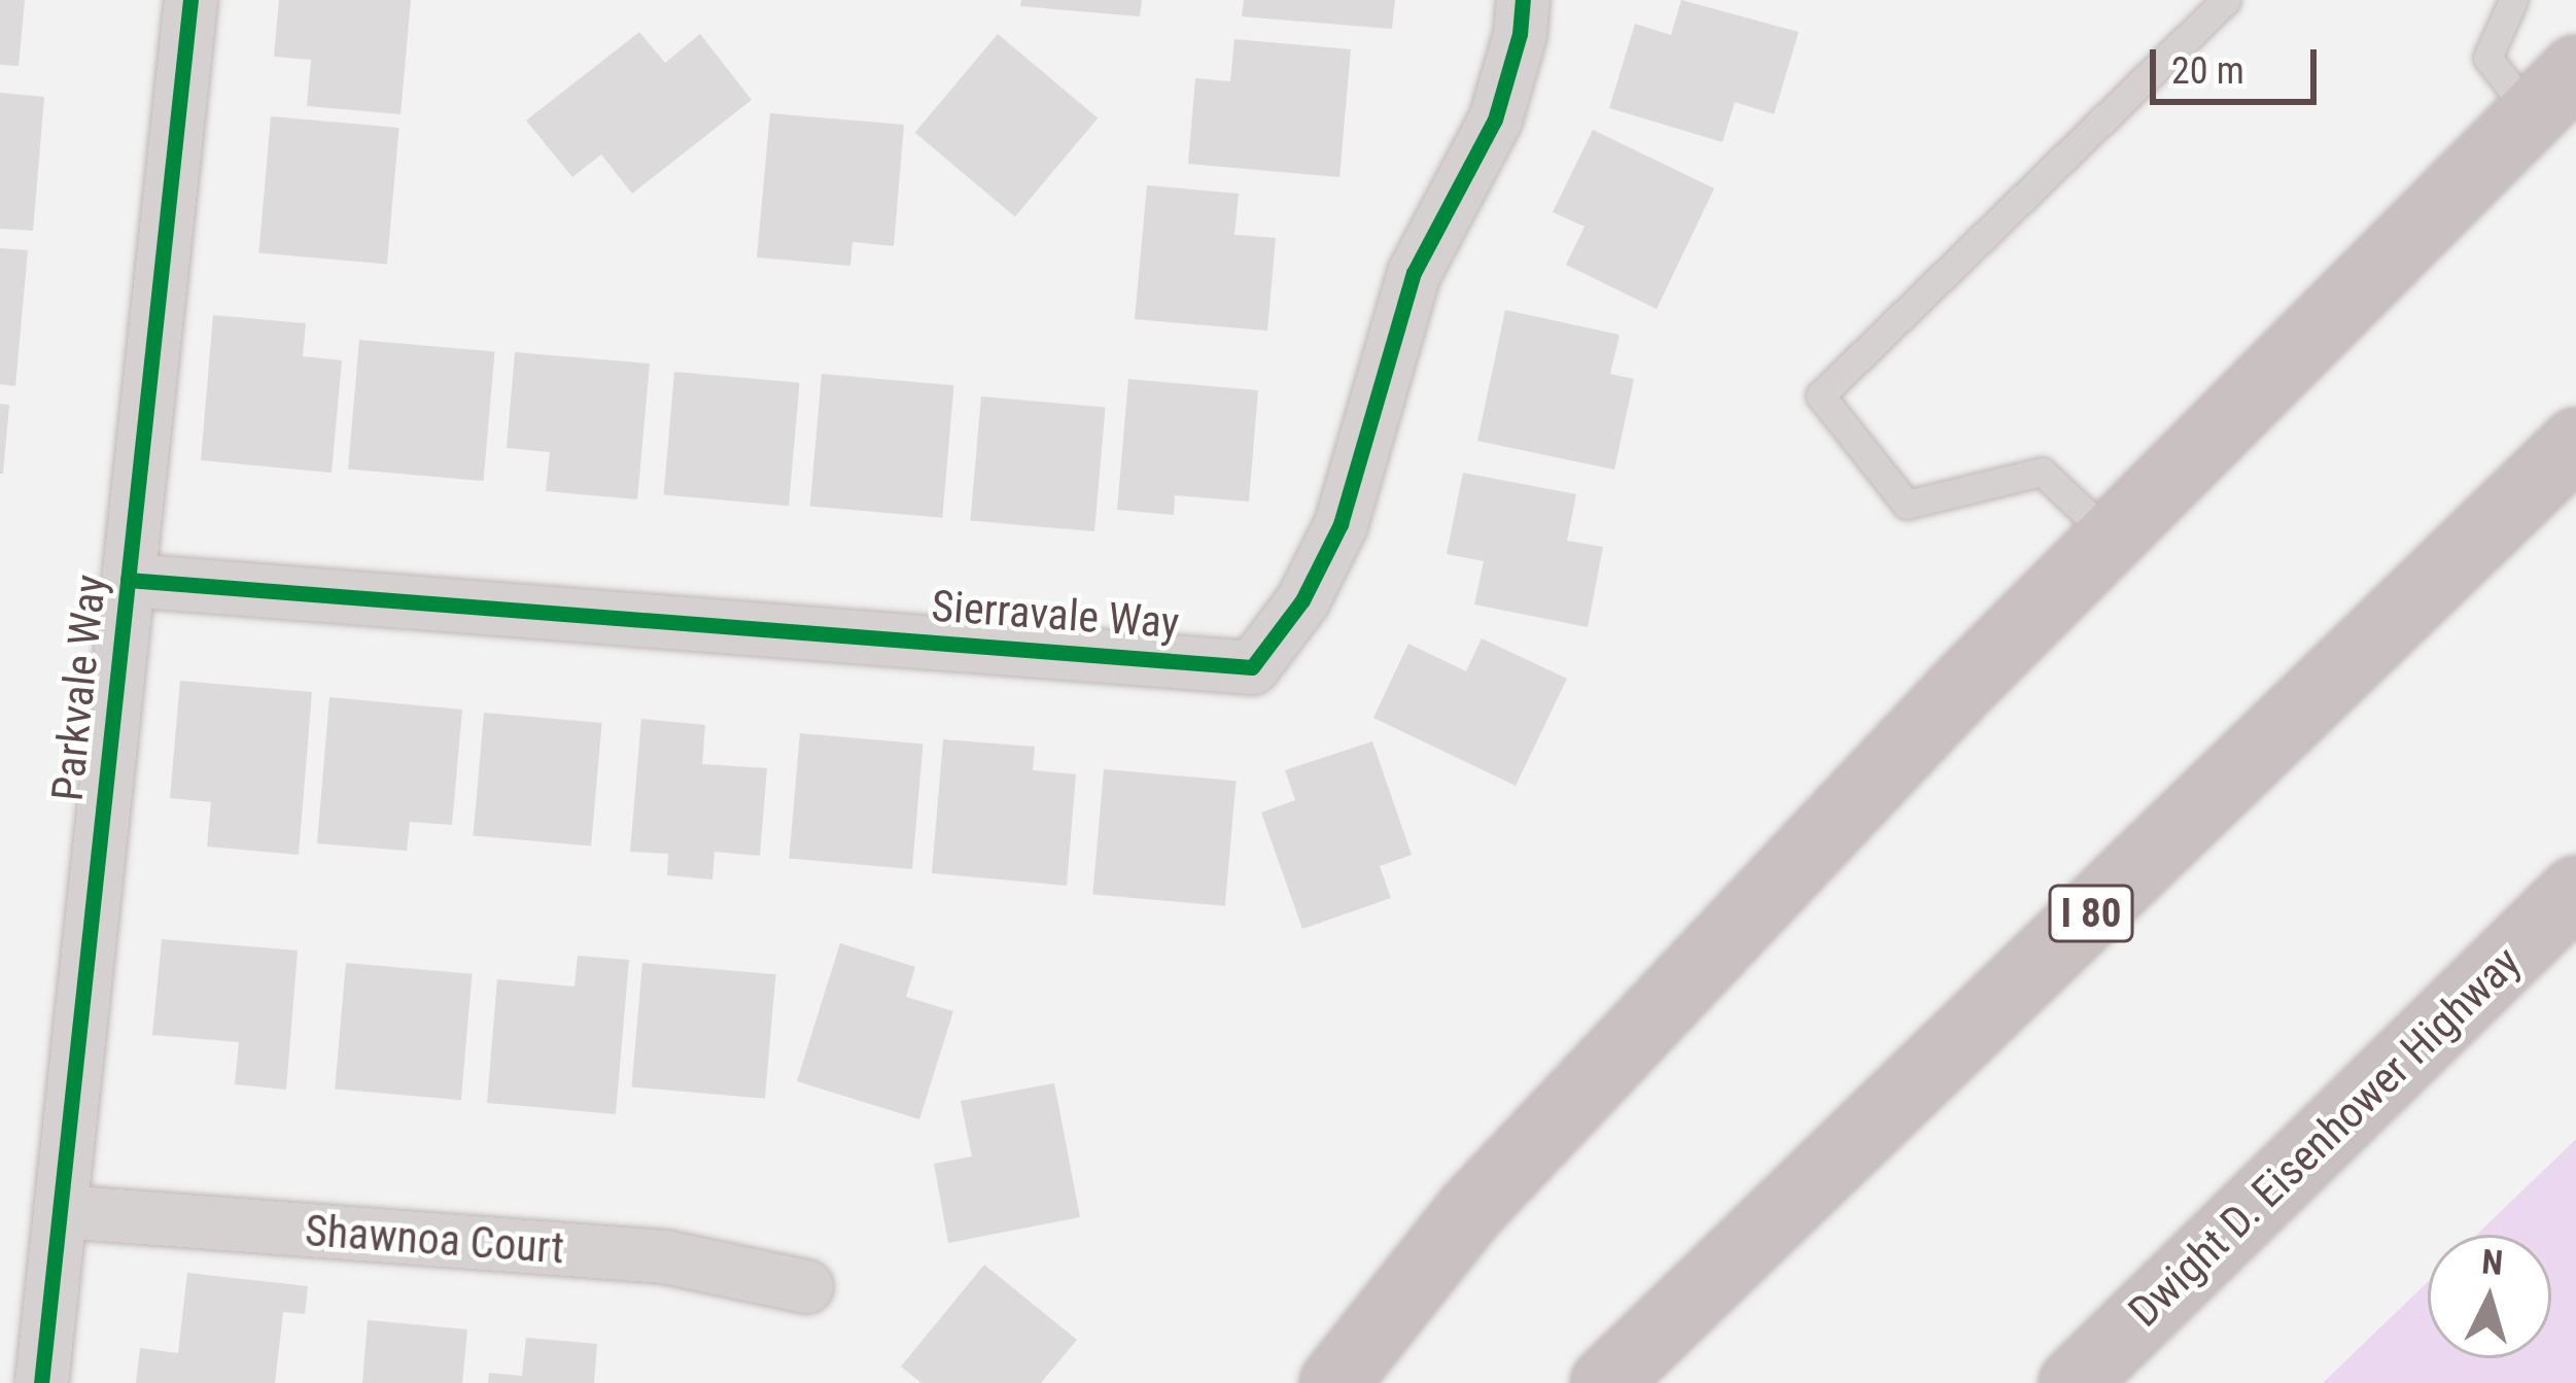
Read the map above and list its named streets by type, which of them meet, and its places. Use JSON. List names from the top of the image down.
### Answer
{
  "streets": {
    "highway": ["I 80", "Dwight D. Eisenhower Highway"],
    "street": ["Sierravale Way", "Parkvale Way", "Shawnoa Court"]
  },
  "crossings": [
    ["Sierravale Way", "Parkvale Way"],
    ["Parkvale Way", "Shawnoa Court"]
  ],
  "scale_bar": "20 m",
  "north": "top"
}
